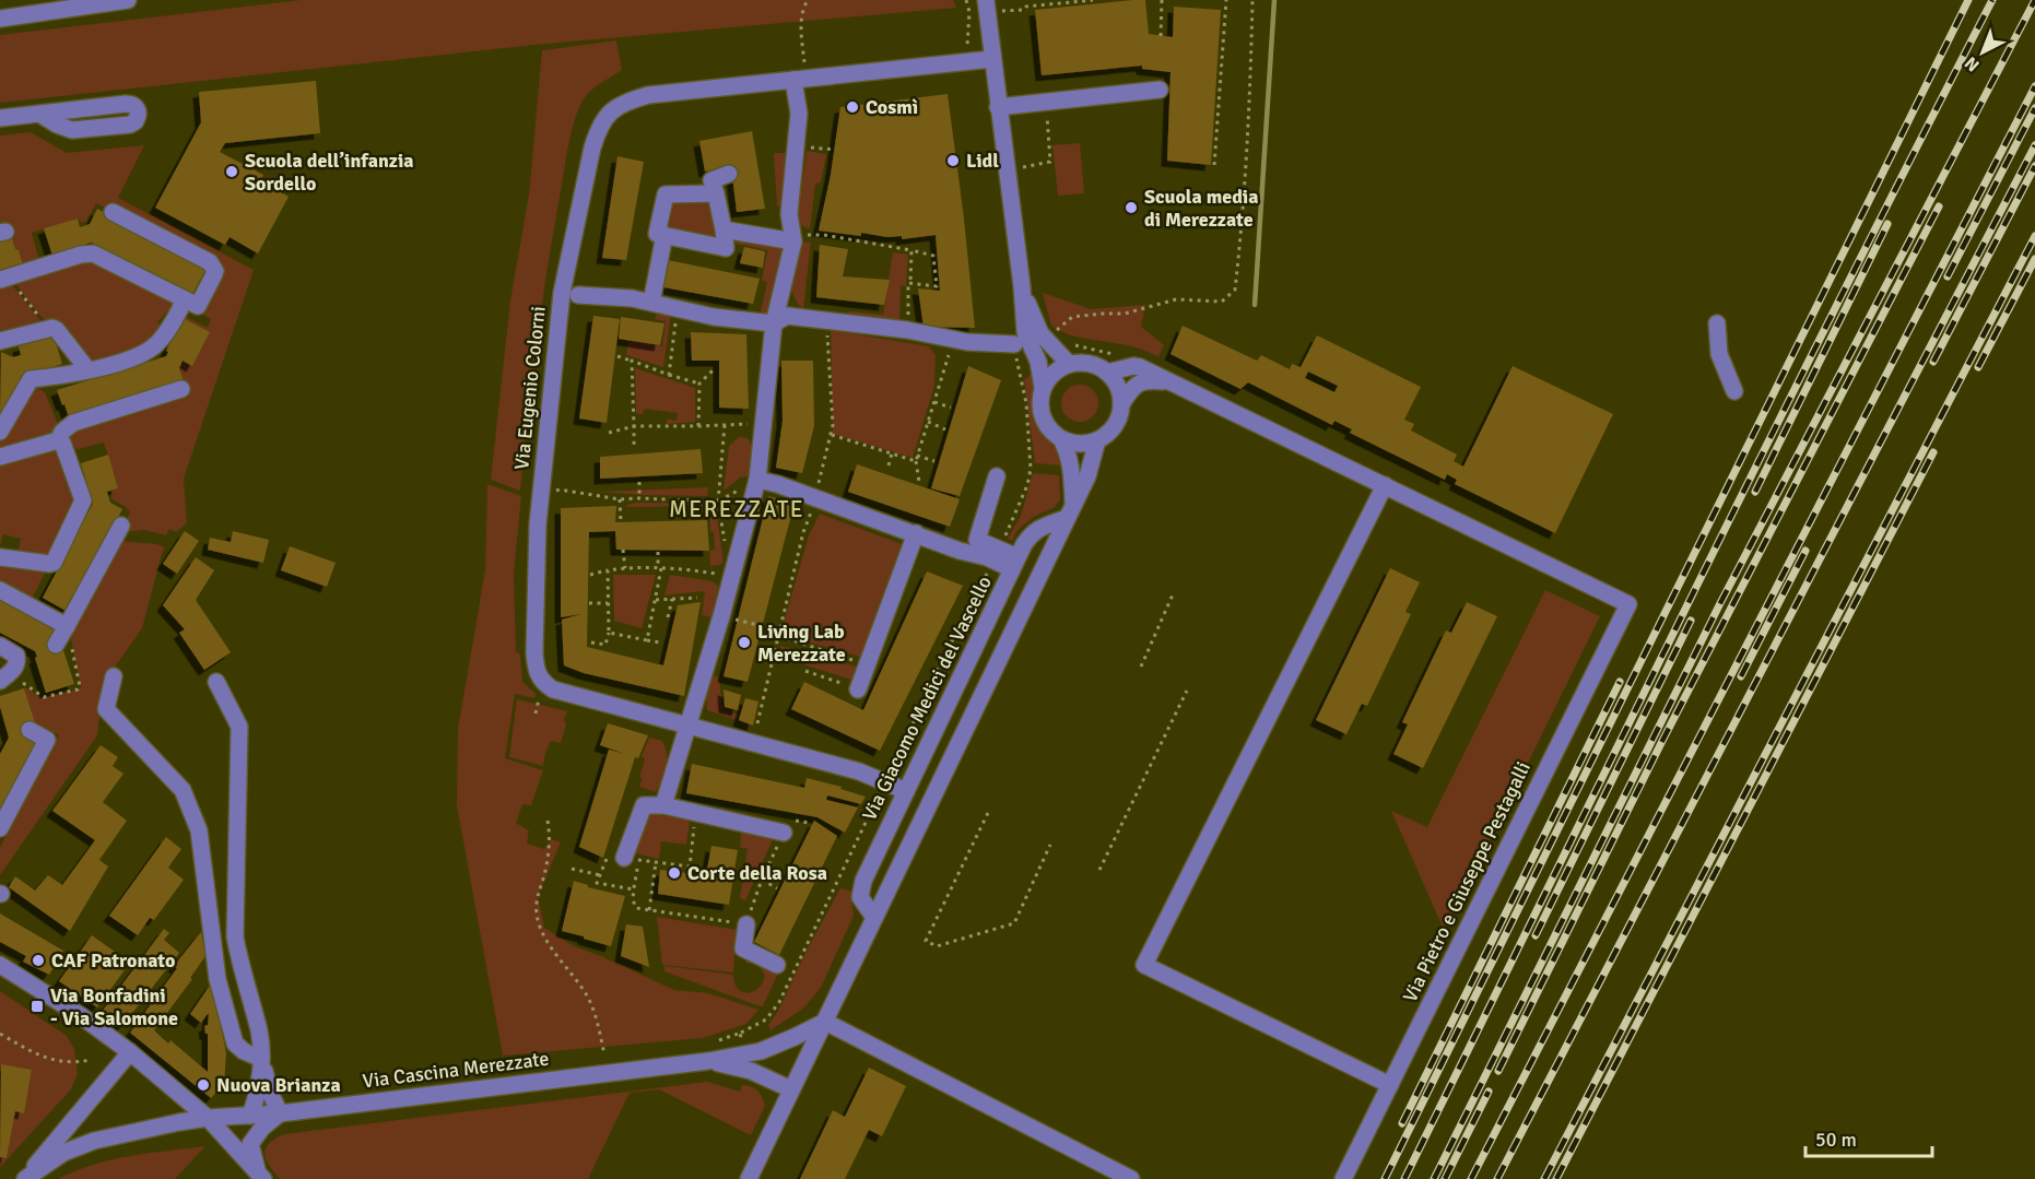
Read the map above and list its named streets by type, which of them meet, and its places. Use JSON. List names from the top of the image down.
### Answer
{
  "streets": {
    "street": [
      "Via Eugenio Colorni",
      "Via Giacomo Medici del Vascello",
      "Via Pietro e Giuseppe Pestagalli",
      "Via Cascina Merezzate"
    ]
  },
  "crossings": [
    ["Via Eugenio Colorni", "Via Giacomo Medici del Vascello"]
  ],
  "districts": ["MEREZZATE"],
  "places": {
    "other": [
      "Cosmì",
      "Lidl",
      "Scuola dell’infanzia Sordello",
      "Scuola media di Merezzate",
      "Living Lab Merezzate",
      "Corte della Rosa",
      "CAF Patronato",
      "Nuova Brianza"
    ],
    "transit": ["Via Bonfadini - Via Salomone"]
  },
  "scale_bar": "50 m",
  "north": "bottom left"
}
